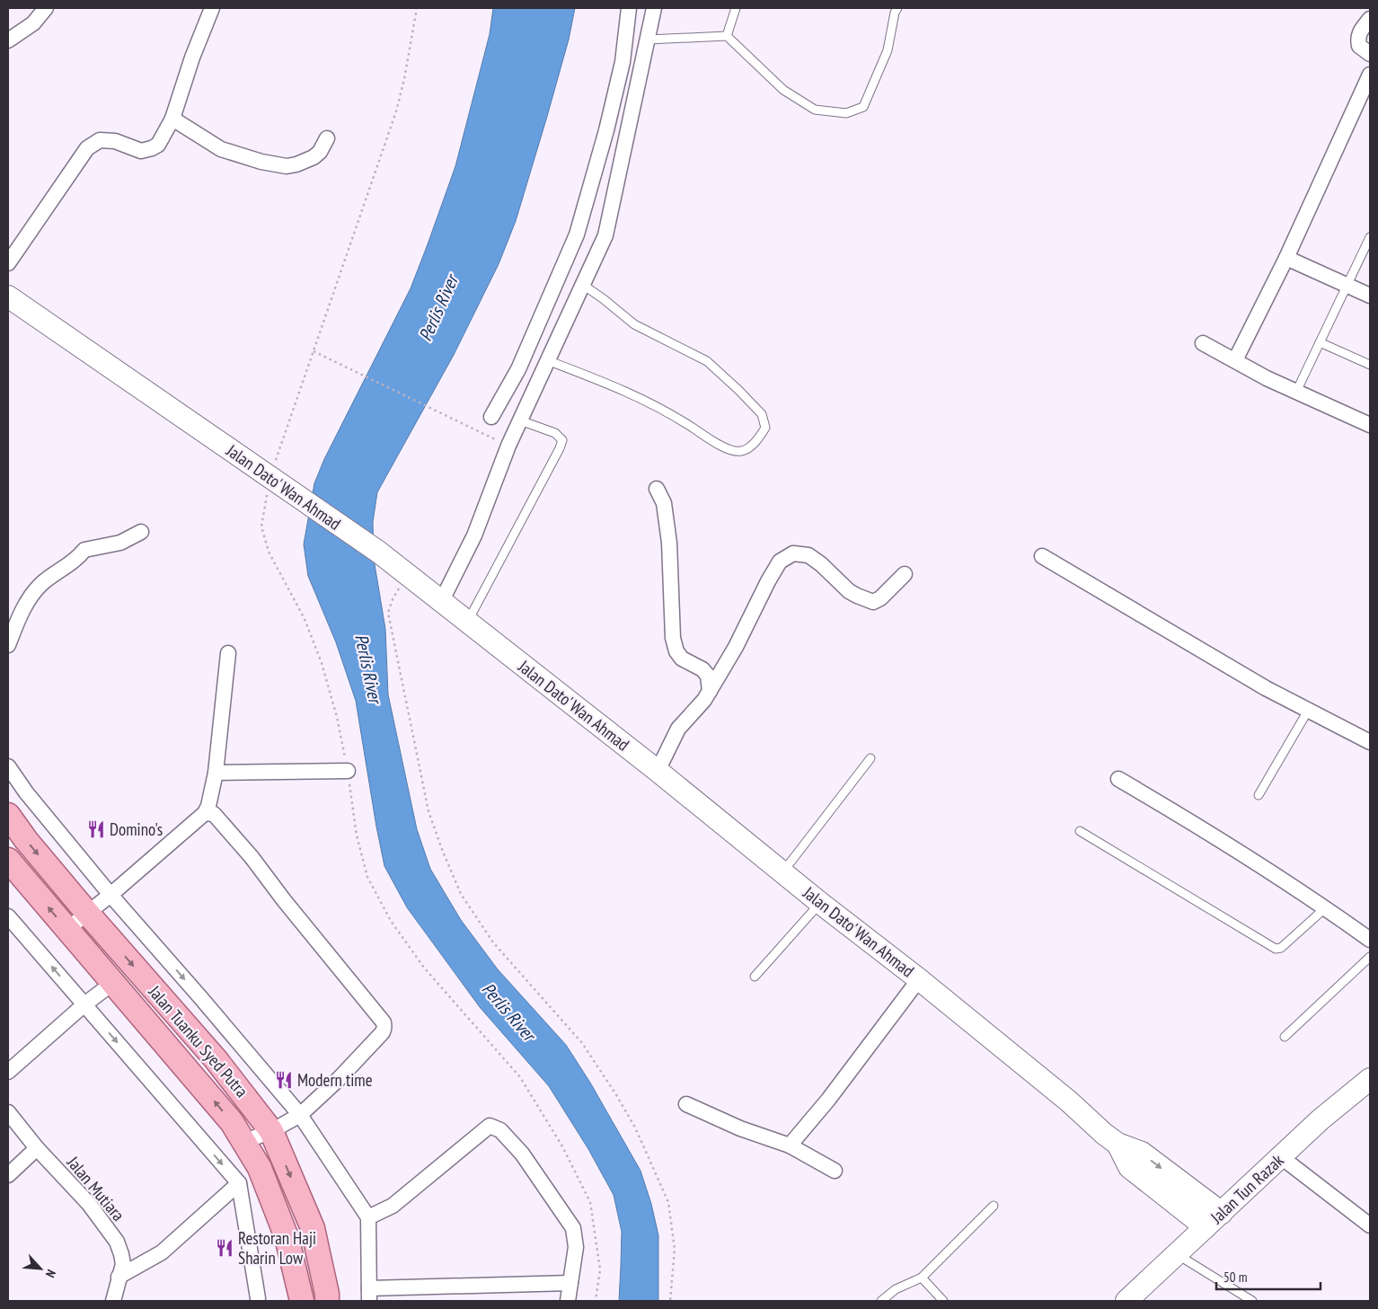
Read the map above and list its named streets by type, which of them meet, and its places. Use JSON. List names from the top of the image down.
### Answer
{
  "streets": {
    "main road": ["Jalan Dato' Wan Ahmad", "Jalan Tuanku Syed Putra", "Jalan Tun Razak"],
    "street": ["Jalan Mutiara"]
  },
  "water": ["Perlis River"],
  "places": {
    "restaurant": ["Domino's", "Modern time", "Restoran Haji Sharin Low"]
  },
  "scale_bar": "50 m",
  "north": "bottom right"
}
